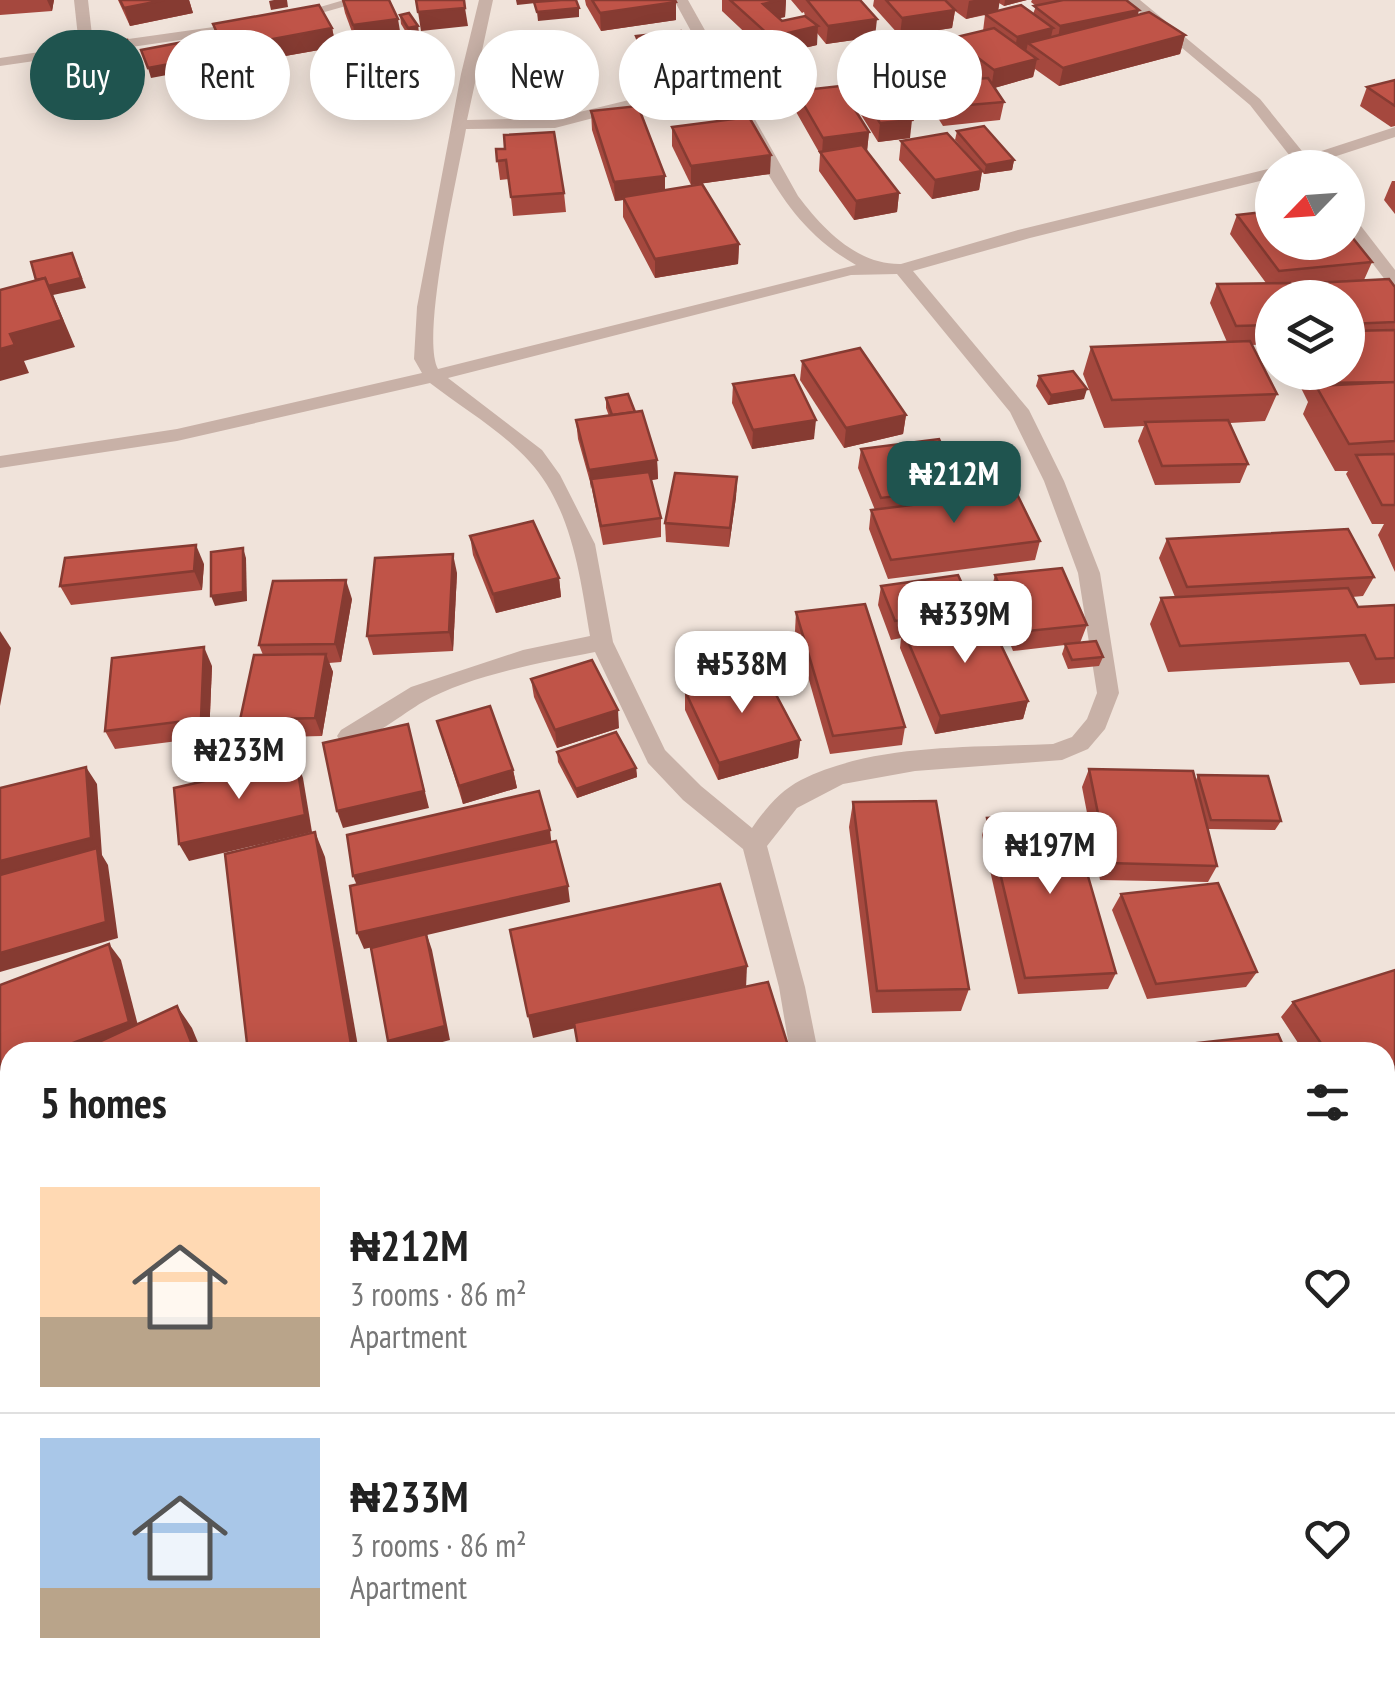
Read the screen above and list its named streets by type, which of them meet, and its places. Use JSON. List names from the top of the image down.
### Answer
{
  "north": "bottom left",
  "page": {
    "chip": [
      "Buy",
      "Rent",
      "Filters",
      "New",
      "Apartment",
      "House"
    ],
    "price": [
      "₦212M",
      "₦339M",
      "₦538M",
      "₦233M",
      "₦197M"
    ],
    "heading": "5 homes",
    "list": [
      {
        "name": "₦212M",
        "note": "3 rooms · 86 m² · Apartment"
      },
      {
        "name": "₦233M",
        "note": "3 rooms · 86 m² · Apartment"
      }
    ]
  }
}
